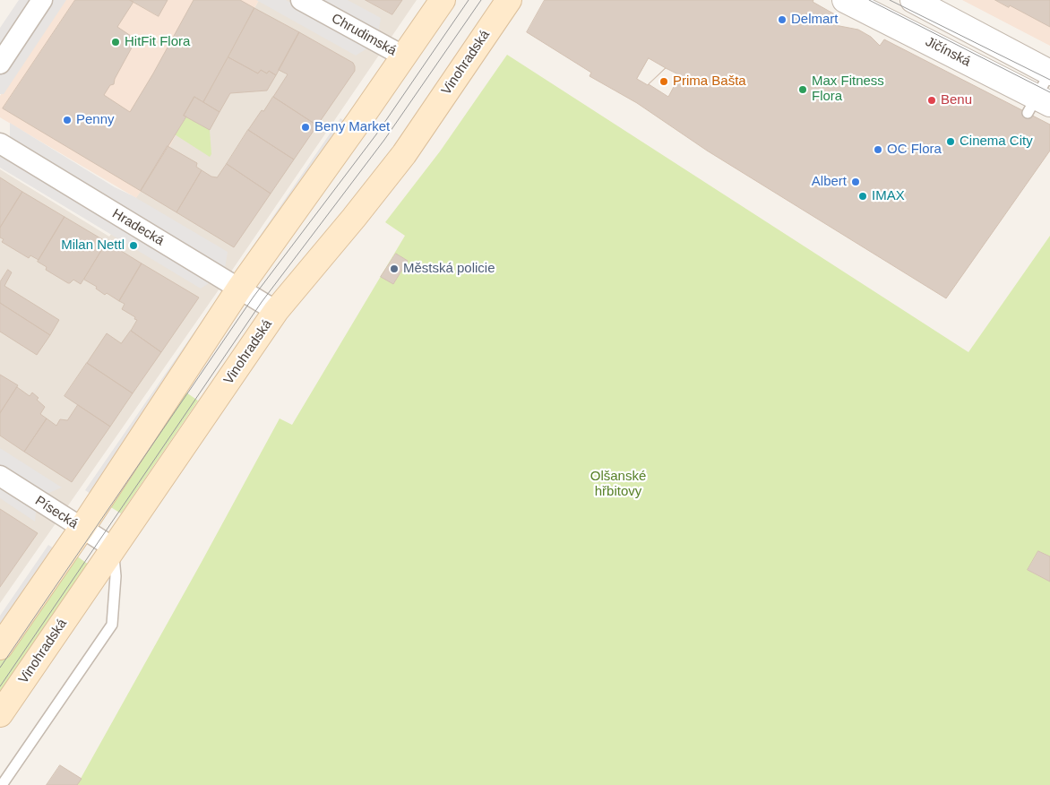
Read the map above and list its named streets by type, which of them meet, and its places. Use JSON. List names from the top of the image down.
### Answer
{
  "streets": {
    "main road": ["Vinohradská"],
    "street": [
      "Chrudimská",
      "Jičínská",
      "Hradecká",
      "Písecká"
    ]
  },
  "crossings": [
    ["Vinohradská", "Hradecká"],
    ["Vinohradská", "Písecká"]
  ],
  "parks": ["Olšanské hřbitovy"],
  "places": [
    "Delmart",
    "HitFit Flora",
    "Prima Bašta",
    "Max Fitness Flora",
    "Benu",
    "Penny",
    "Beny Market",
    "Cinema City",
    "OC Flora",
    "Albert",
    "IMAX",
    "Milan Nettl",
    "Městská policie"
  ]
}
